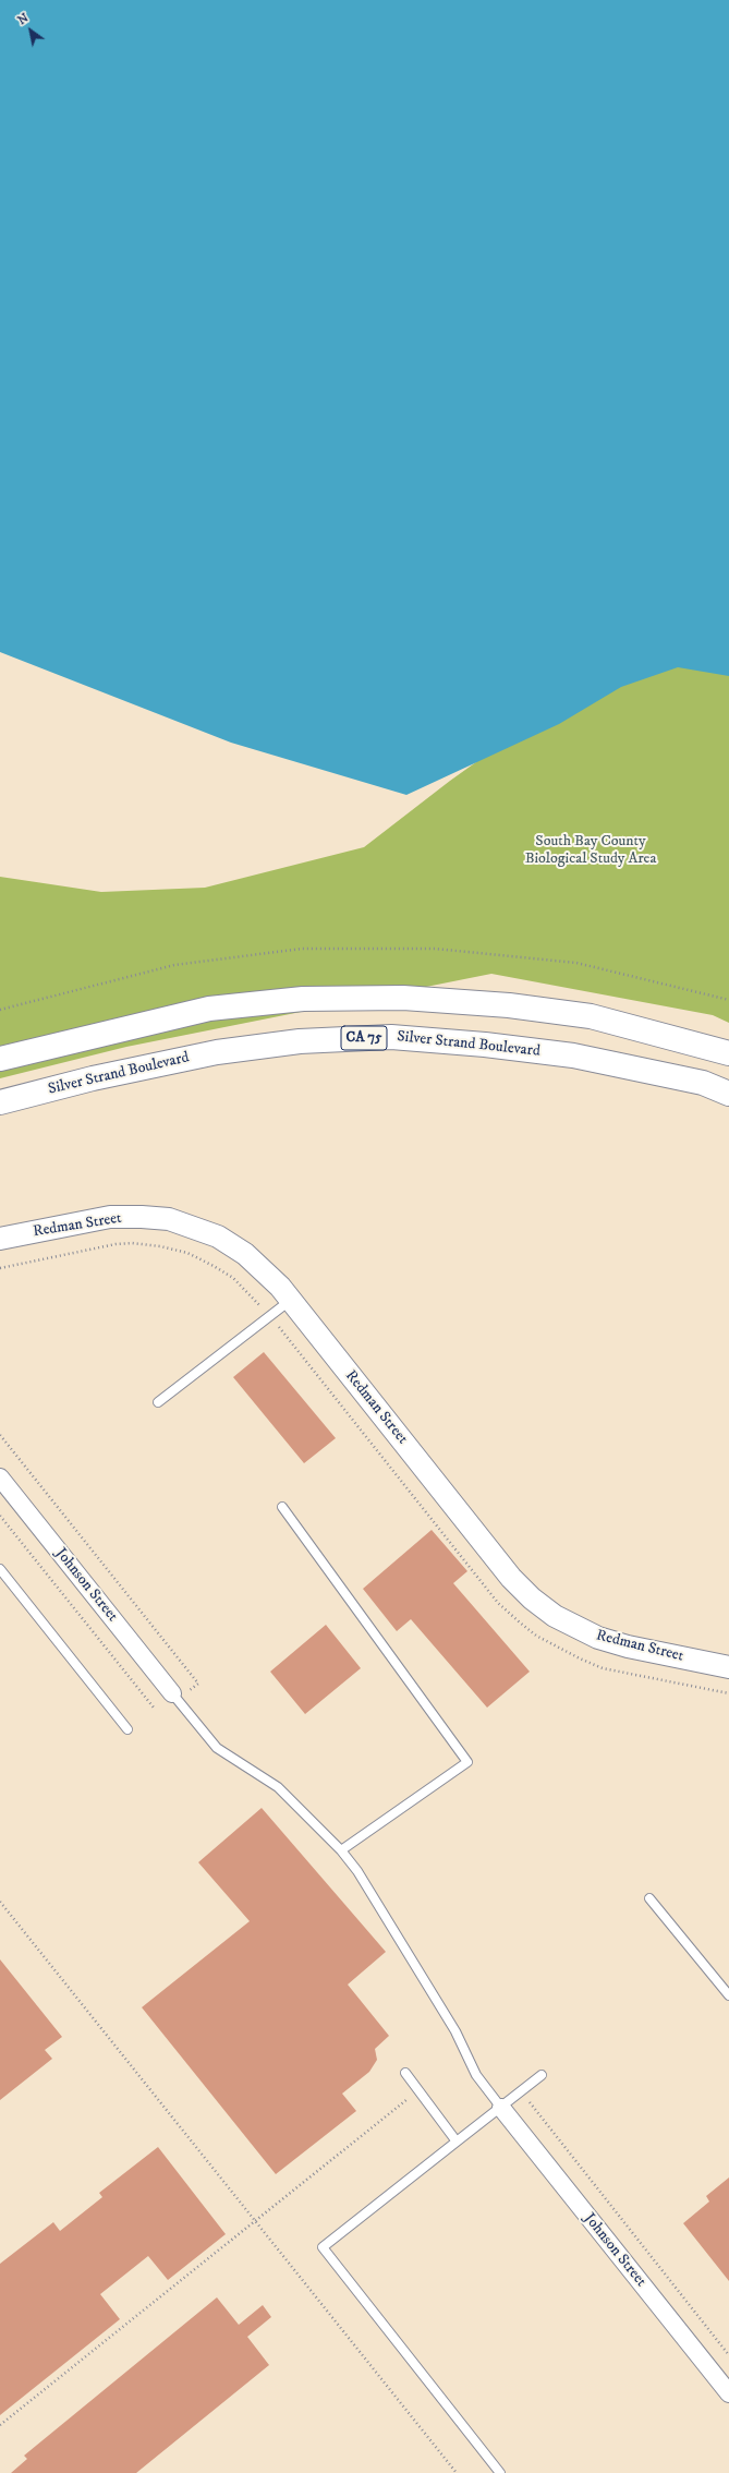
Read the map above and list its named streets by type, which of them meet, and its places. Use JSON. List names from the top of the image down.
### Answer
{
  "streets": {
    "highway": ["CA 75", "Silver Strand Boulevard"],
    "street": ["Redman Street", "Johnson Street"]
  },
  "parks": ["South Bay County Biological Study Area"],
  "north": "top left"
}
